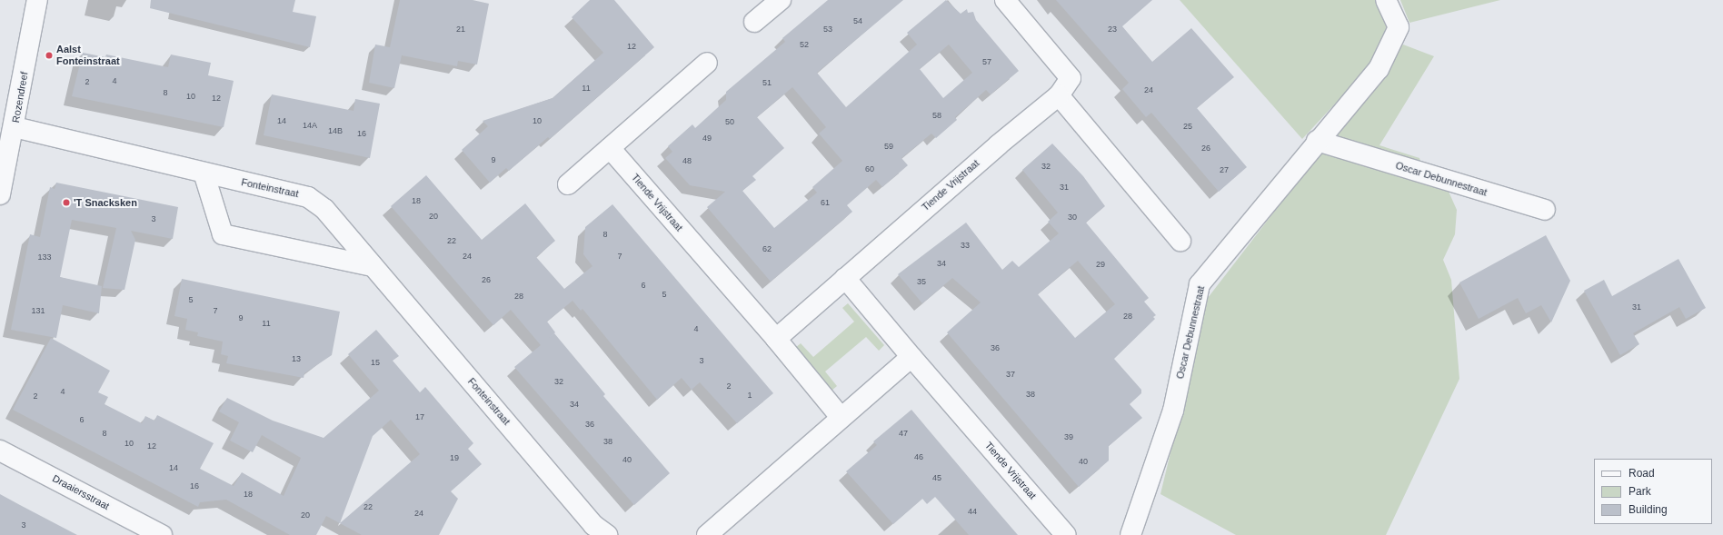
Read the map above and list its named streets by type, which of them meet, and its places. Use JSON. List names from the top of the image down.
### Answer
{
  "streets": {
    "street": [
      "Rozendreef",
      "Oscar Debunnestraat",
      "Tiende Vrijstraat",
      "Fonteinstraat",
      "Draaiersstraat"
    ]
  },
  "crossings": [
    ["Rozendreef", "Fonteinstraat"]
  ],
  "places": ["Aalst Fonteinstraat", "'T Snacksken"],
  "house_numbers": [
    "54",
    "21",
    "53",
    "23",
    "52",
    "12",
    "57",
    "4",
    "2",
    "51",
    "11",
    "24",
    "8",
    "10",
    "12",
    "58",
    "14",
    "10",
    "50",
    "14A",
    "25",
    "14B",
    "16",
    "49",
    "59",
    "26",
    "9",
    "48",
    "32",
    "60",
    "27",
    "31",
    "18",
    "61",
    "20",
    "30",
    "3",
    "8",
    "22",
    "33",
    "62",
    "24",
    "7",
    "133",
    "34",
    "29",
    "26",
    "35",
    "6",
    "5",
    "28",
    "5",
    "31",
    "131",
    "7",
    "28",
    "9",
    "11",
    "4",
    "36",
    "13",
    "3",
    "15",
    "37",
    "32",
    "2",
    "4",
    "38",
    "1",
    "2",
    "34",
    "17",
    "6",
    "36",
    "8",
    "47",
    "39",
    "38",
    "10",
    "12",
    "46",
    "19",
    "40",
    "40",
    "14",
    "45",
    "16",
    "18",
    "22",
    "44",
    "24",
    "20",
    "3"
  ],
  "legend": ["Road", "Park", "Building"]
}
